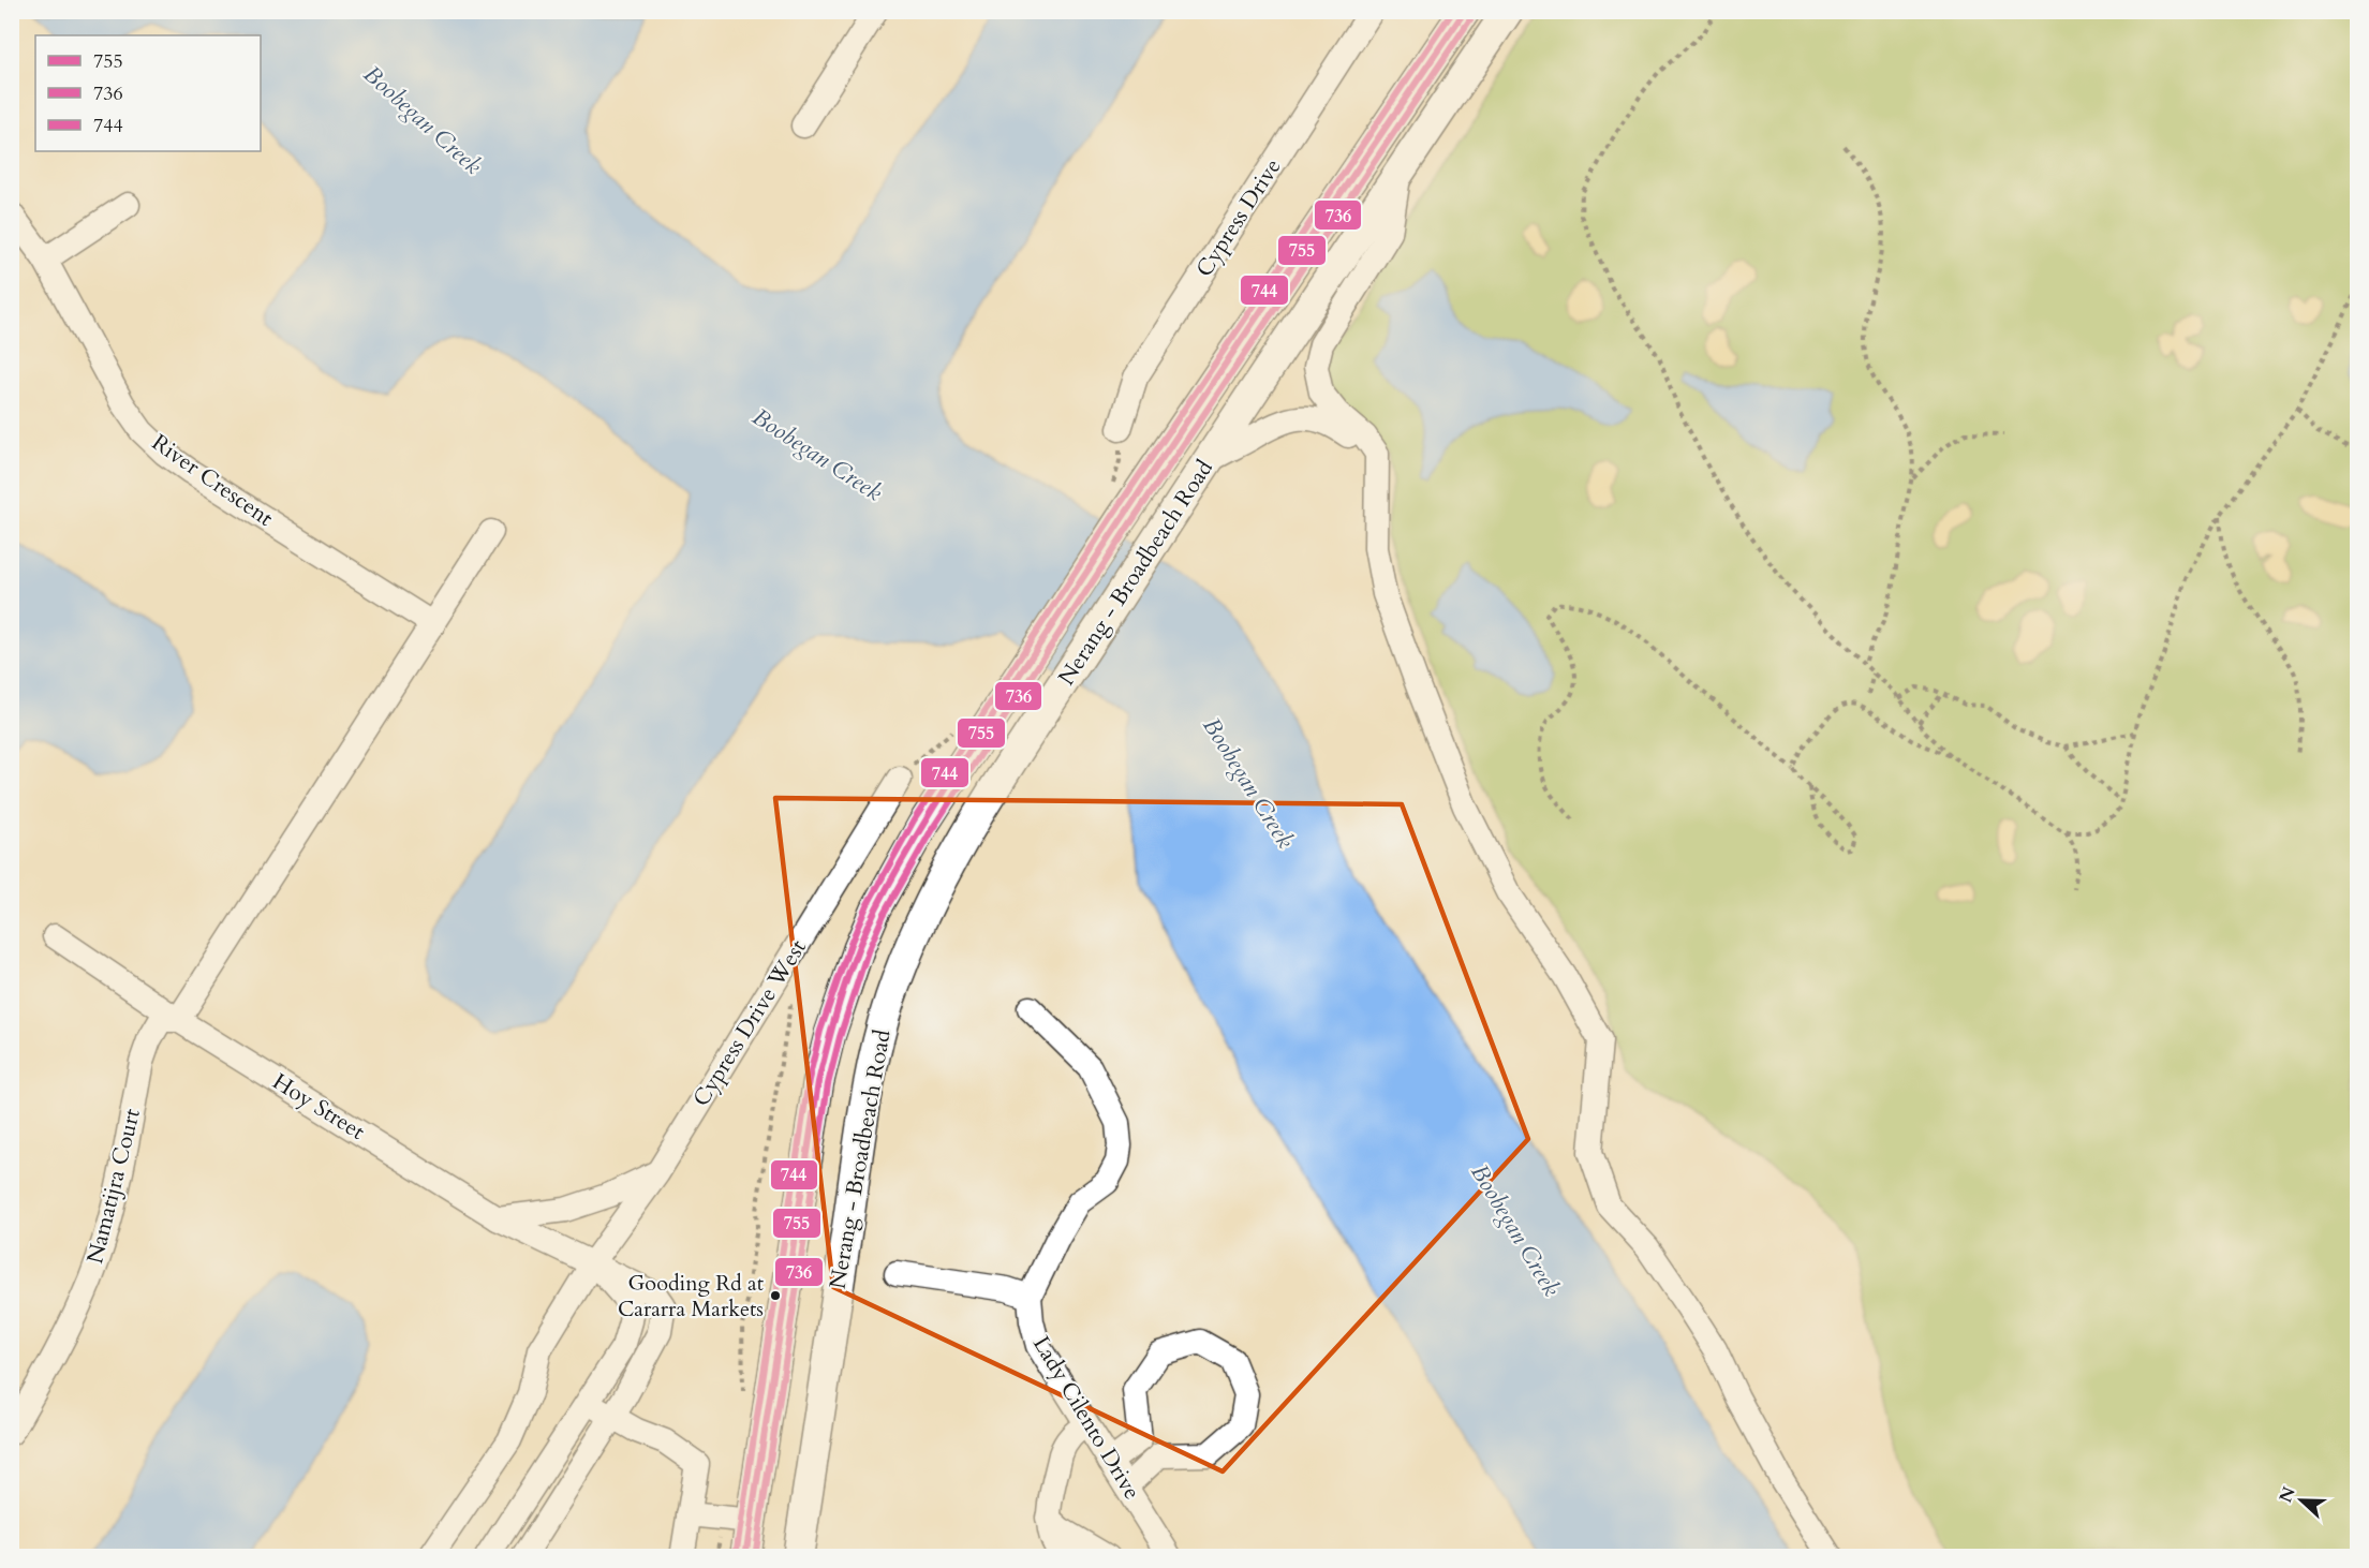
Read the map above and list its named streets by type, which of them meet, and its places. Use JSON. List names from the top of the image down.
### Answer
{
  "streets": {
    "main road": ["Nerang - Broadbeach Road"],
    "street": [
      "Cypress Drive",
      "River Crescent",
      "Cypress Drive West",
      "Hoy Street",
      "Namatijra Court",
      "Lady Cilento Drive"
    ]
  },
  "crossings": [
    ["Cypress Drive West", "Hoy Street"],
    ["Hoy Street", "Namatijra Court"]
  ],
  "water": ["Boobegan Creek"],
  "places": ["Gooding Rd at Cararra Markets"],
  "lines": ["transit line 755", "transit line 744", "transit line 736"],
  "legend": ["755", "736", "744"],
  "north": "left"
}
